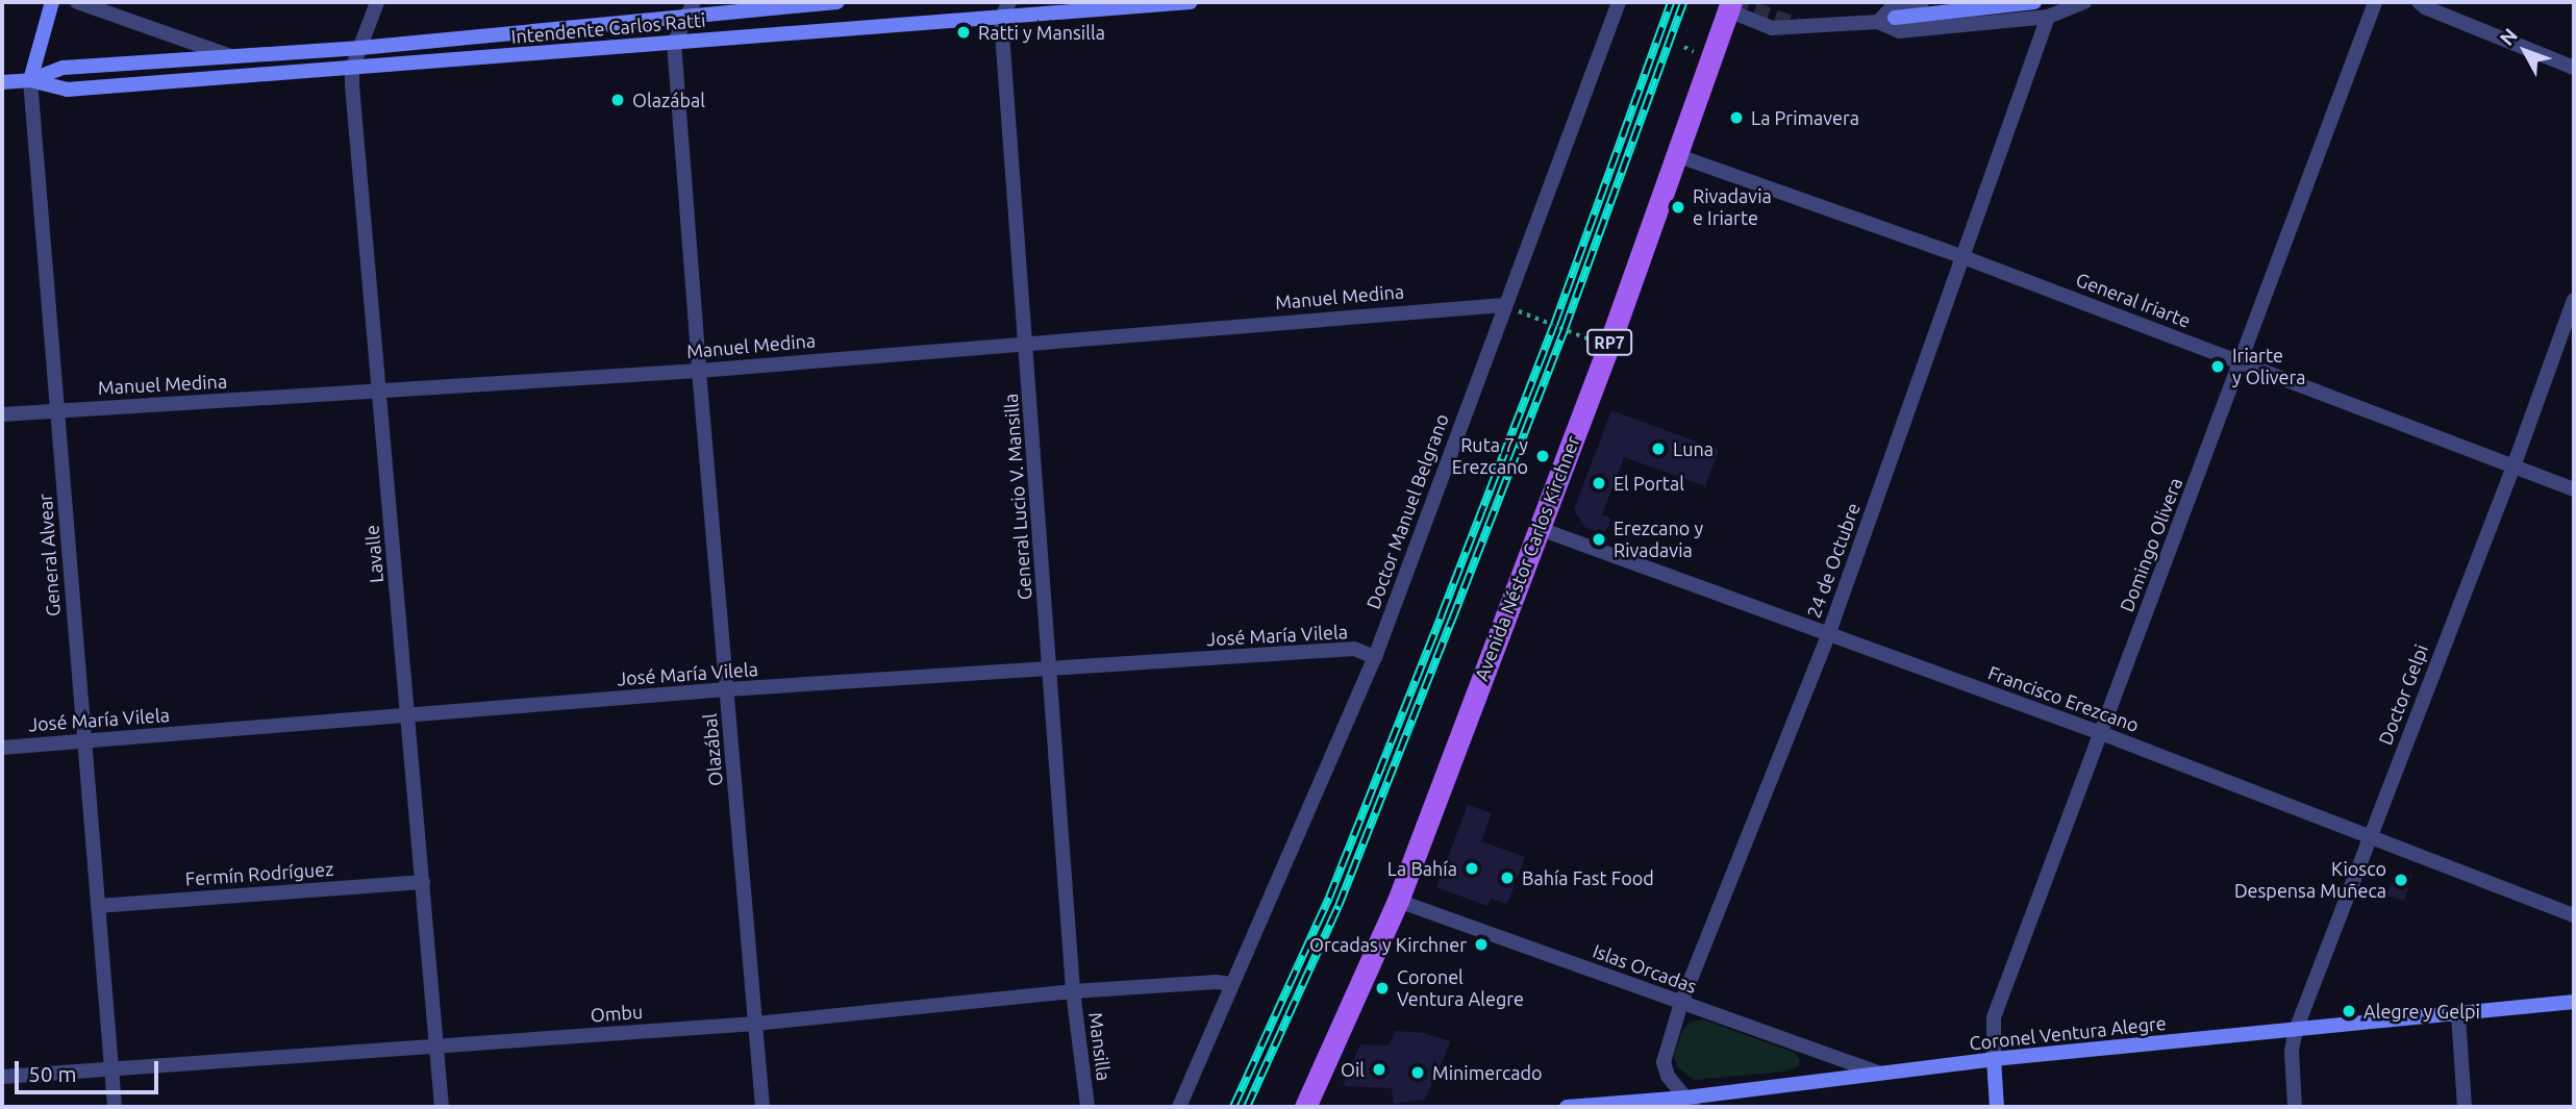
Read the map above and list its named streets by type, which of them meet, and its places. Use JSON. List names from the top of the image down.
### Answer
{
  "streets": {
    "main road": [
      "Intendente Carlos Ratti",
      "RP7",
      "Domingo Olivera",
      "General Alvear",
      "Avenida Néstor Carlos Kirchner",
      "Coronel Ventura Alegre"
    ],
    "street": [
      "Manuel Medina",
      "General Iriarte",
      "General Lucio V. Mansilla",
      "Doctor Manuel Belgrano",
      "Lavalle",
      "24 de Octubre",
      "José María Vilela",
      "Doctor Gelpi",
      "Francisco Erezcano",
      "Olazábal",
      "Fermín Rodríguez",
      "Islas Orcadas",
      "Ombu",
      "Mansilla"
    ]
  },
  "crossings": [
    ["Intendente Carlos Ratti", "General Lucio V. Mansilla"],
    ["Intendente Carlos Ratti", "Lavalle"],
    ["Intendente Carlos Ratti", "General Alvear"],
    ["Intendente Carlos Ratti", "Olazábal"],
    ["Manuel Medina", "General Lucio V. Mansilla"],
    ["Manuel Medina", "Doctor Manuel Belgrano"],
    ["Manuel Medina", "Lavalle"],
    ["Manuel Medina", "General Alvear"],
    ["Manuel Medina", "Olazábal"],
    ["General Iriarte", "Domingo Olivera"],
    ["General Iriarte", "Avenida Néstor Carlos Kirchner"],
    ["General Iriarte", "24 de Octubre"],
    ["General Iriarte", "Doctor Gelpi"],
    ["General Lucio V. Mansilla", "José María Vilela"],
    ["General Lucio V. Mansilla", "Ombu"],
    ["General Lucio V. Mansilla", "Mansilla"],
    ["Doctor Manuel Belgrano", "José María Vilela"],
    ["Doctor Manuel Belgrano", "Ombu"],
    ["Domingo Olivera", "Francisco Erezcano"],
    ["Domingo Olivera", "Coronel Ventura Alegre"],
    ["Lavalle", "José María Vilela"],
    ["Lavalle", "Fermín Rodríguez"],
    ["Lavalle", "Ombu"],
    ["General Alvear", "José María Vilela"],
    ["General Alvear", "Fermín Rodríguez"],
    ["General Alvear", "Ombu"],
    ["Avenida Néstor Carlos Kirchner", "Francisco Erezcano"],
    ["Avenida Néstor Carlos Kirchner", "Islas Orcadas"],
    ["24 de Octubre", "Francisco Erezcano"],
    ["24 de Octubre", "Islas Orcadas"],
    ["24 de Octubre", "Coronel Ventura Alegre"],
    ["José María Vilela", "Olazábal"],
    ["Doctor Gelpi", "Francisco Erezcano"],
    ["Doctor Gelpi", "Coronel Ventura Alegre"],
    ["Olazábal", "Ombu"],
    ["Islas Orcadas", "Coronel Ventura Alegre"],
    ["Ombu", "Mansilla"]
  ],
  "places": [
    "Ratti y Mansilla",
    "Olazábal",
    "La Primavera",
    "Rivadavia e Iriarte",
    "Iriarte y Olivera",
    "Luna",
    "Ruta 7 y Erezcano",
    "El Portal",
    "Erezcano y Rivadavia",
    "La Bahía",
    "Bahía Fast Food",
    "Kiosco Despensa Muñeca",
    "Orcadas y Kirchner",
    "Coronel Ventura Alegre",
    "Alegre y Gelpi",
    "Oil",
    "Minimercado"
  ],
  "scale_bar": "50 m",
  "north": "top left"
}
